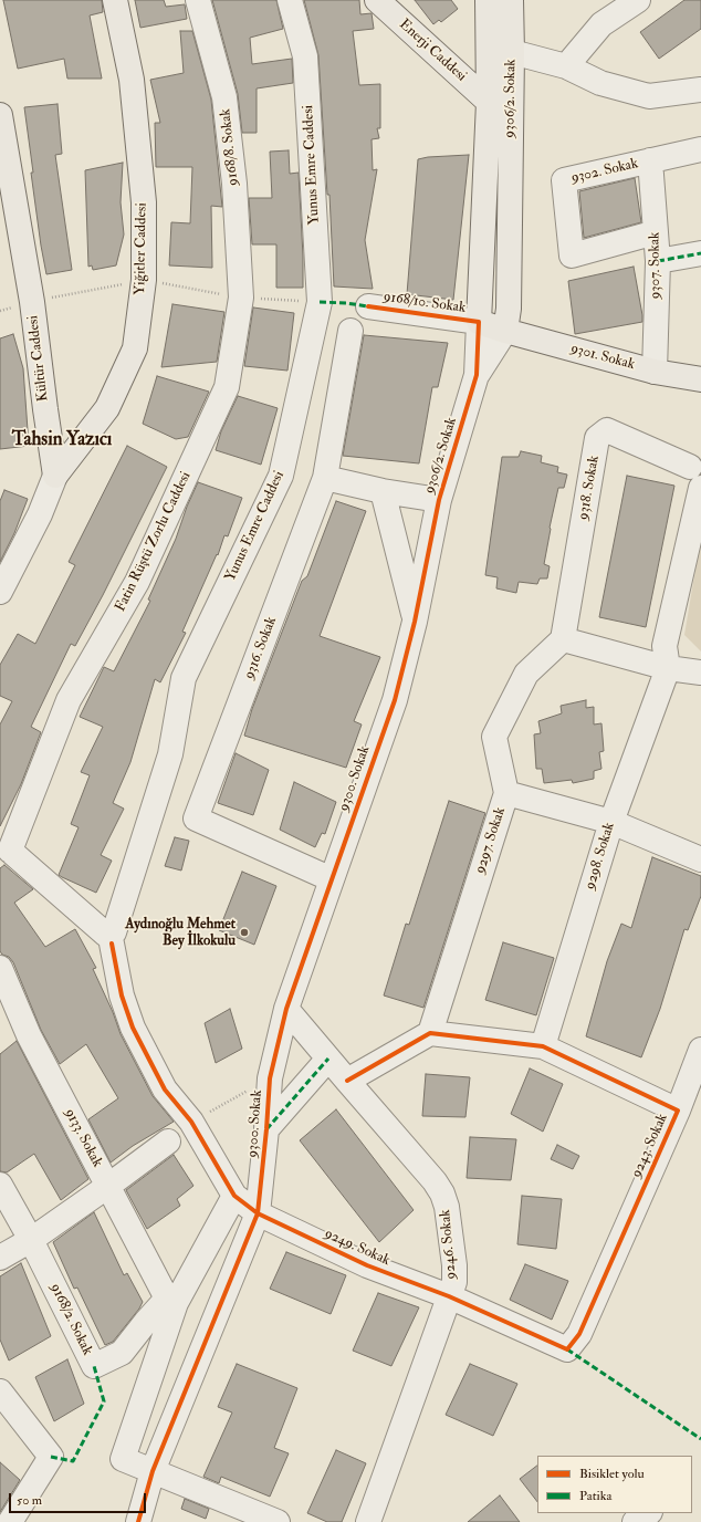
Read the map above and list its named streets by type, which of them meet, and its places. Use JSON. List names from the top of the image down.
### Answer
{
  "streets": {
    "main road": [
      "Enerji Caddesi",
      "9306/2. Sokak",
      "Yiğitler Caddesi",
      "9168/10. Sokak",
      "9301. Sokak",
      "Kültür Caddesi"
    ],
    "street": [
      "9168/8. Sokak",
      "Yunus Emre Caddesi",
      "9302. Sokak",
      "9307. Sokak",
      "9318. Sokak",
      "Fatin Rüştü Zorlu Caddesi",
      "9316. Sokak",
      "9300. Sokak",
      "9297. Sokak",
      "9298. Sokak",
      "9133. Sokak",
      "9243. Sokak",
      "9246. Sokak",
      "9249. Sokak",
      "9168/2. Sokak"
    ]
  },
  "crossings": [
    ["Enerji Caddesi", "9306/2. Sokak"],
    ["9306/2. Sokak", "9168/10. Sokak"],
    ["9306/2. Sokak", "9301. Sokak"],
    ["9306/2. Sokak", "9300. Sokak"],
    ["9168/8. Sokak", "Fatin Rüştü Zorlu Caddesi"],
    ["Yunus Emre Caddesi", "9300. Sokak"],
    ["Yunus Emre Caddesi", "9249. Sokak"],
    ["9302. Sokak", "9307. Sokak"],
    ["Yiğitler Caddesi", "Kültür Caddesi"],
    ["9307. Sokak", "9301. Sokak"],
    ["9168/10. Sokak", "9301. Sokak"],
    ["9316. Sokak", "9300. Sokak"],
    ["9300. Sokak", "9246. Sokak"],
    ["9300. Sokak", "9249. Sokak"],
    ["9297. Sokak", "9298. Sokak"],
    ["9297. Sokak", "9243. Sokak"],
    ["9298. Sokak", "9243. Sokak"],
    ["9133. Sokak", "9168/2. Sokak"],
    ["9243. Sokak", "9246. Sokak"],
    ["9243. Sokak", "9249. Sokak"],
    ["9246. Sokak", "9249. Sokak"]
  ],
  "districts": ["Tahsin Yazıcı"],
  "places": ["Aydınoğlu Mehmet Bey İlkokulu"],
  "legend": ["Bisiklet yolu", "Patika"],
  "scale_bar": "50 m"
}
